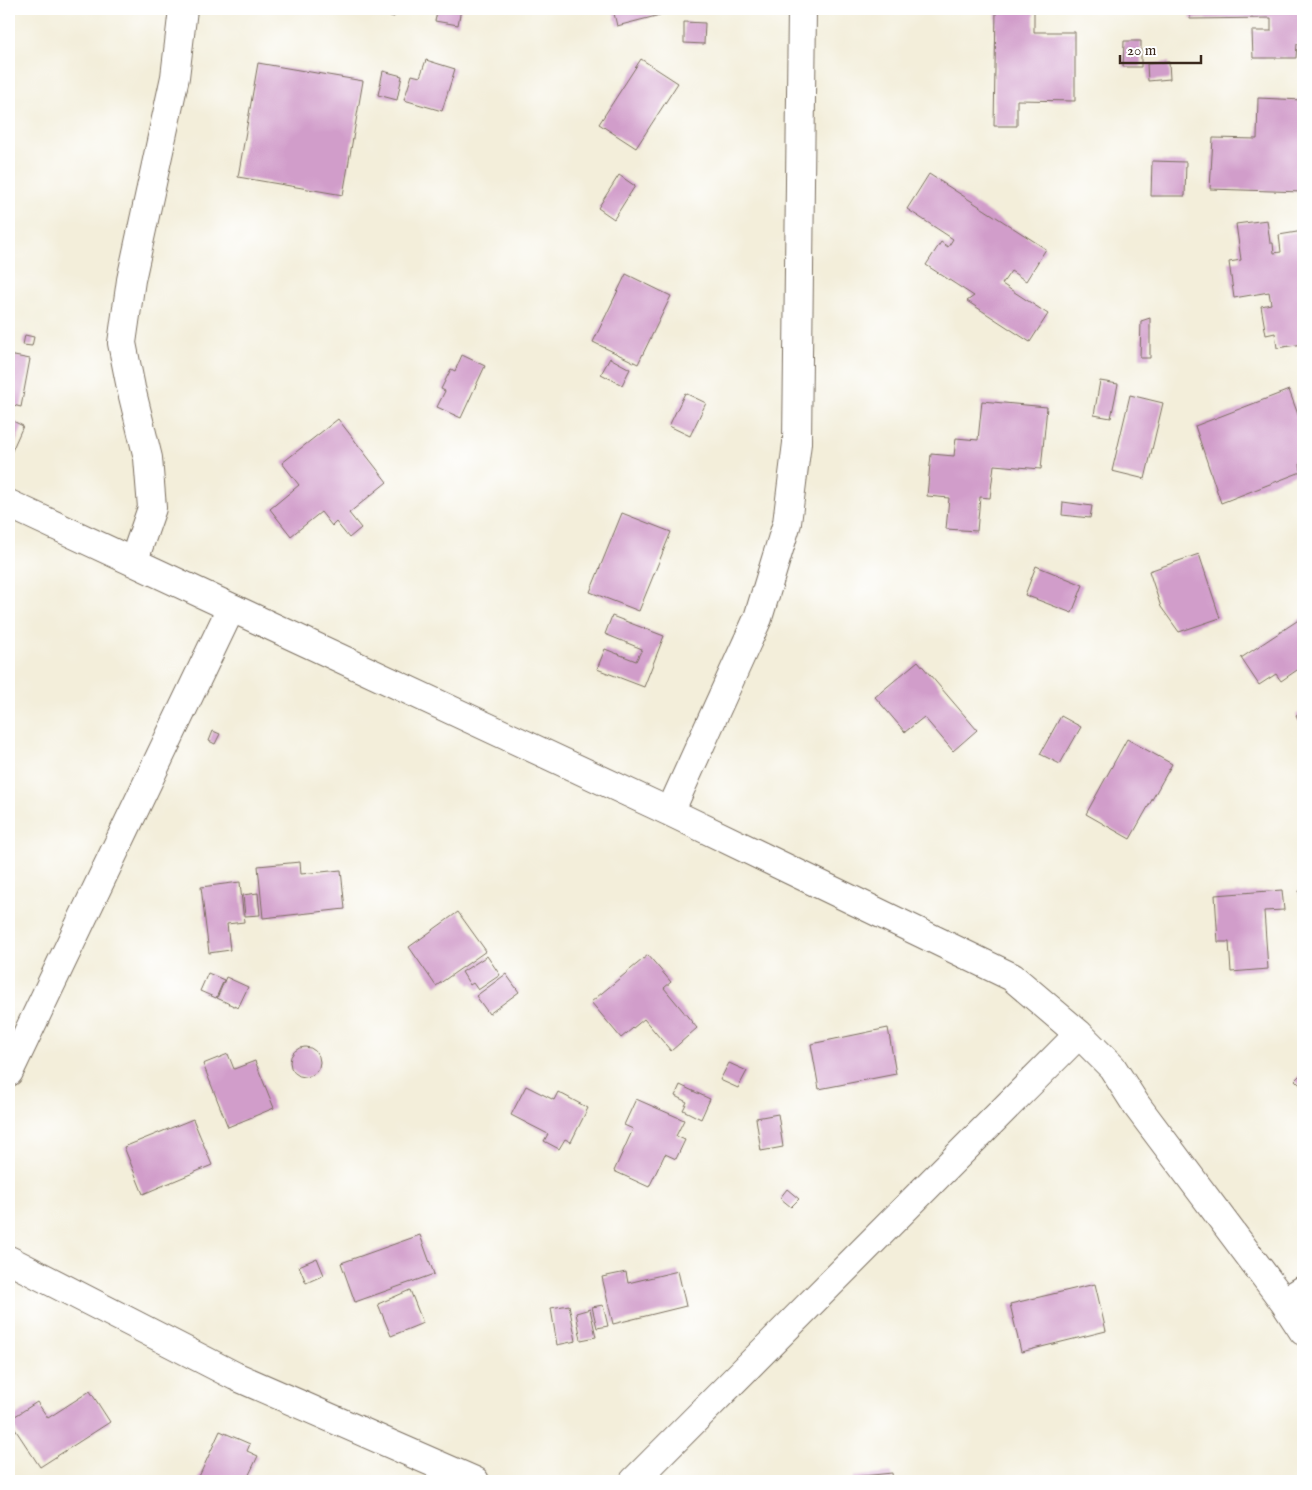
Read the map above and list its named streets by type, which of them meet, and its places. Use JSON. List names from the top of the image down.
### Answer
{
  "scale_bar": "20 m"
}
